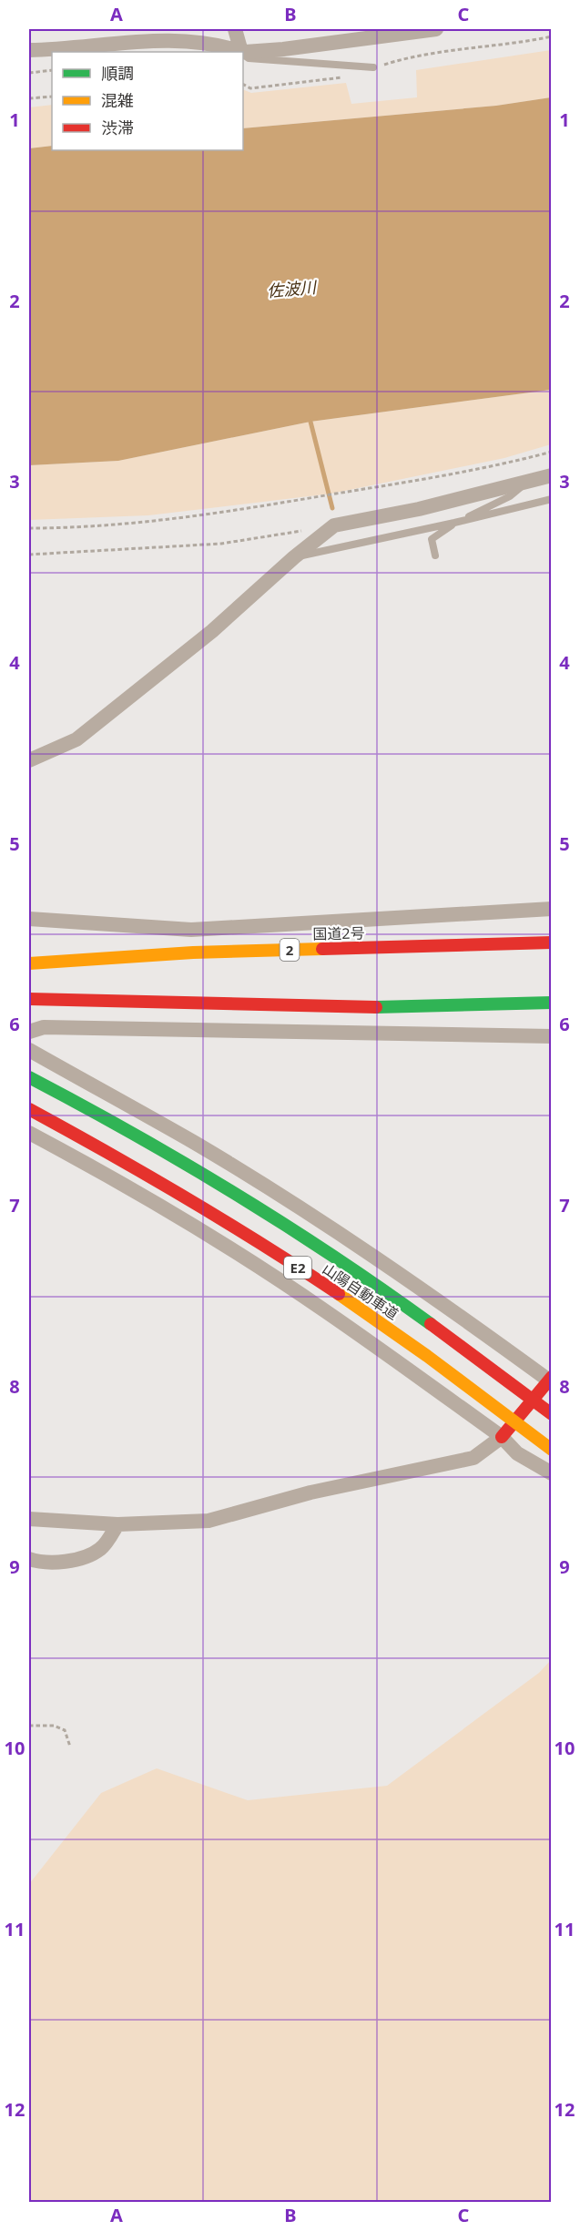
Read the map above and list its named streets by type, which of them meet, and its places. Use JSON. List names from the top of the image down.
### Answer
{
  "streets": {
    "main road": [
      "国道2号",
      "2",
      "E2",
      "山陽自動車道"
    ]
  },
  "water": ["佐波川"],
  "legend": ["順調", "混雑", "渋滞"],
  "grid": {
    "columns": ["A", "B", "C"],
    "rows": [
      "1",
      "2",
      "3",
      "4",
      "5",
      "6",
      "7",
      "8",
      "9",
      "10",
      "11",
      "12"
    ]
  }
}
